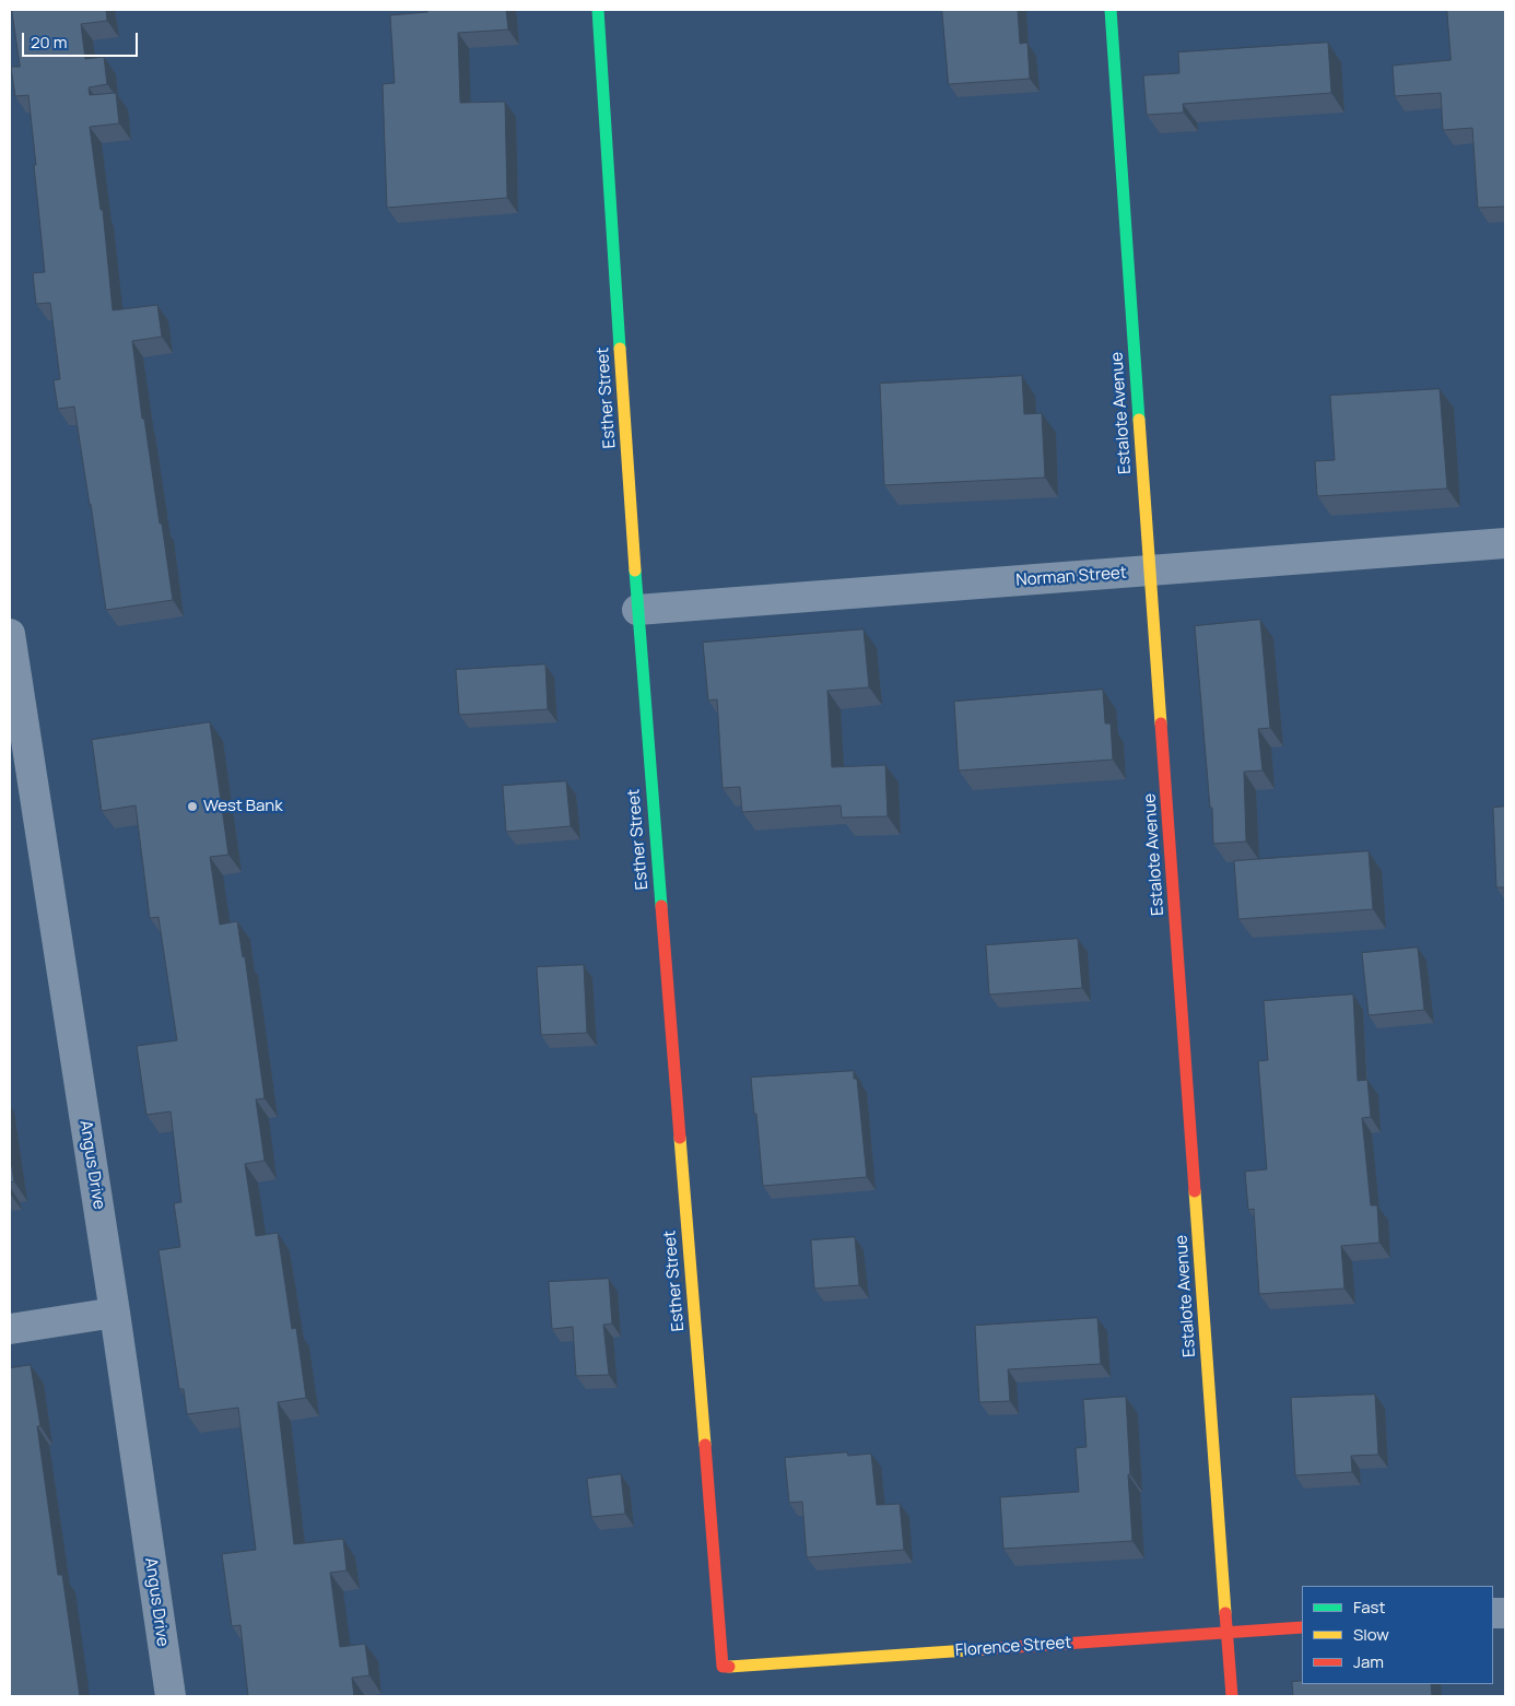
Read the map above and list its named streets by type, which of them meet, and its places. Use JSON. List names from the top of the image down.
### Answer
{
  "streets": {
    "street": [
      "Esther Street",
      "Estalote Avenue",
      "Norman Street",
      "Angus Drive",
      "Florence Street"
    ]
  },
  "crossings": [
    ["Esther Street", "Norman Street"],
    ["Esther Street", "Florence Street"],
    ["Estalote Avenue", "Norman Street"],
    ["Estalote Avenue", "Florence Street"]
  ],
  "places": ["West Bank"],
  "legend": ["Fast", "Slow", "Jam"],
  "scale_bar": "20 m"
}
